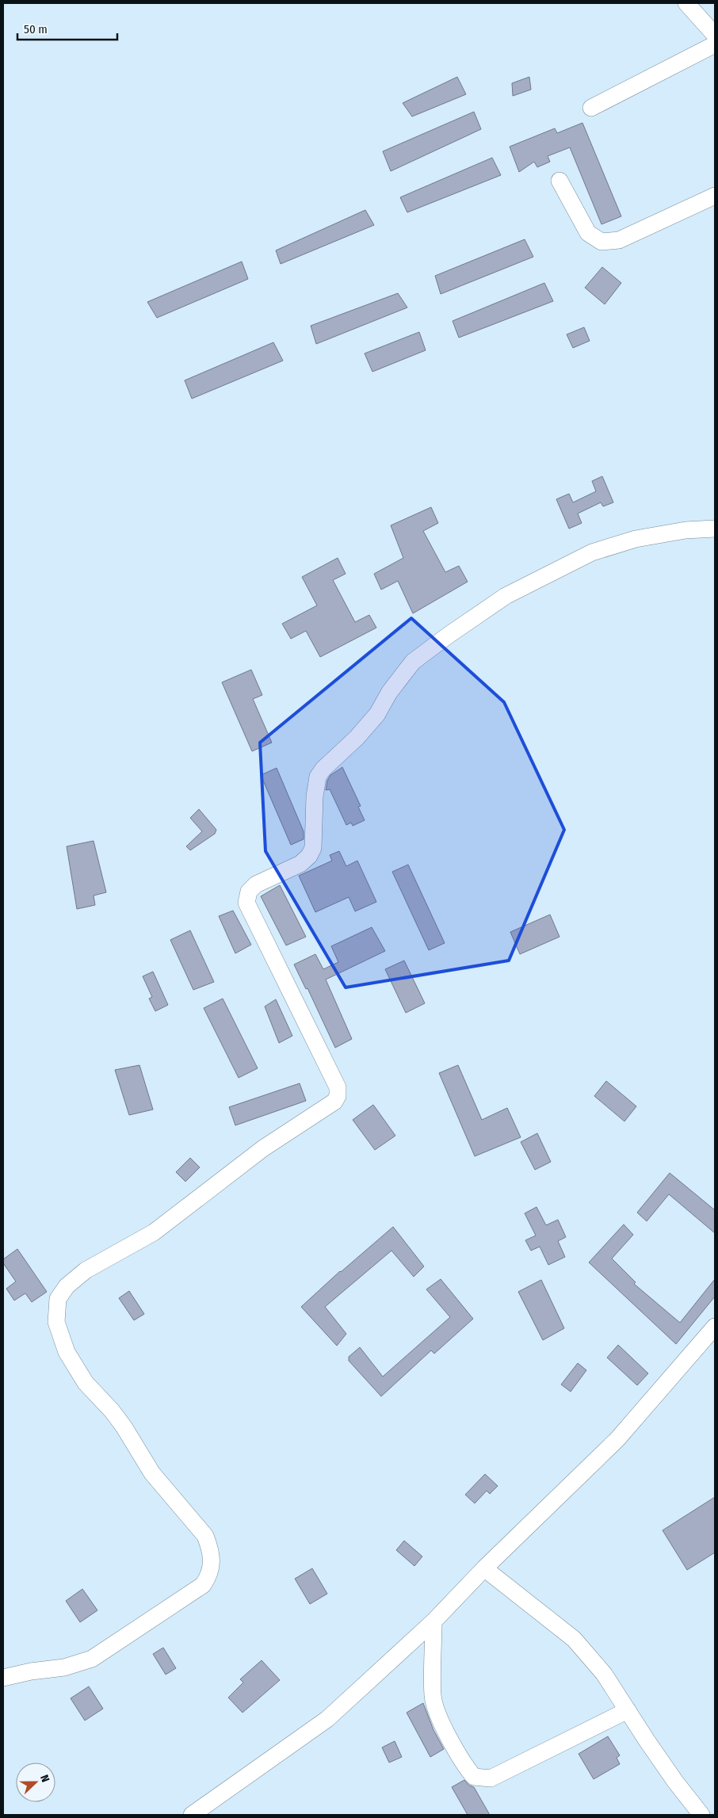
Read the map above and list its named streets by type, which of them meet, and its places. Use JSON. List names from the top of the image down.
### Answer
{
  "scale_bar": "50 m",
  "north": "right"
}
